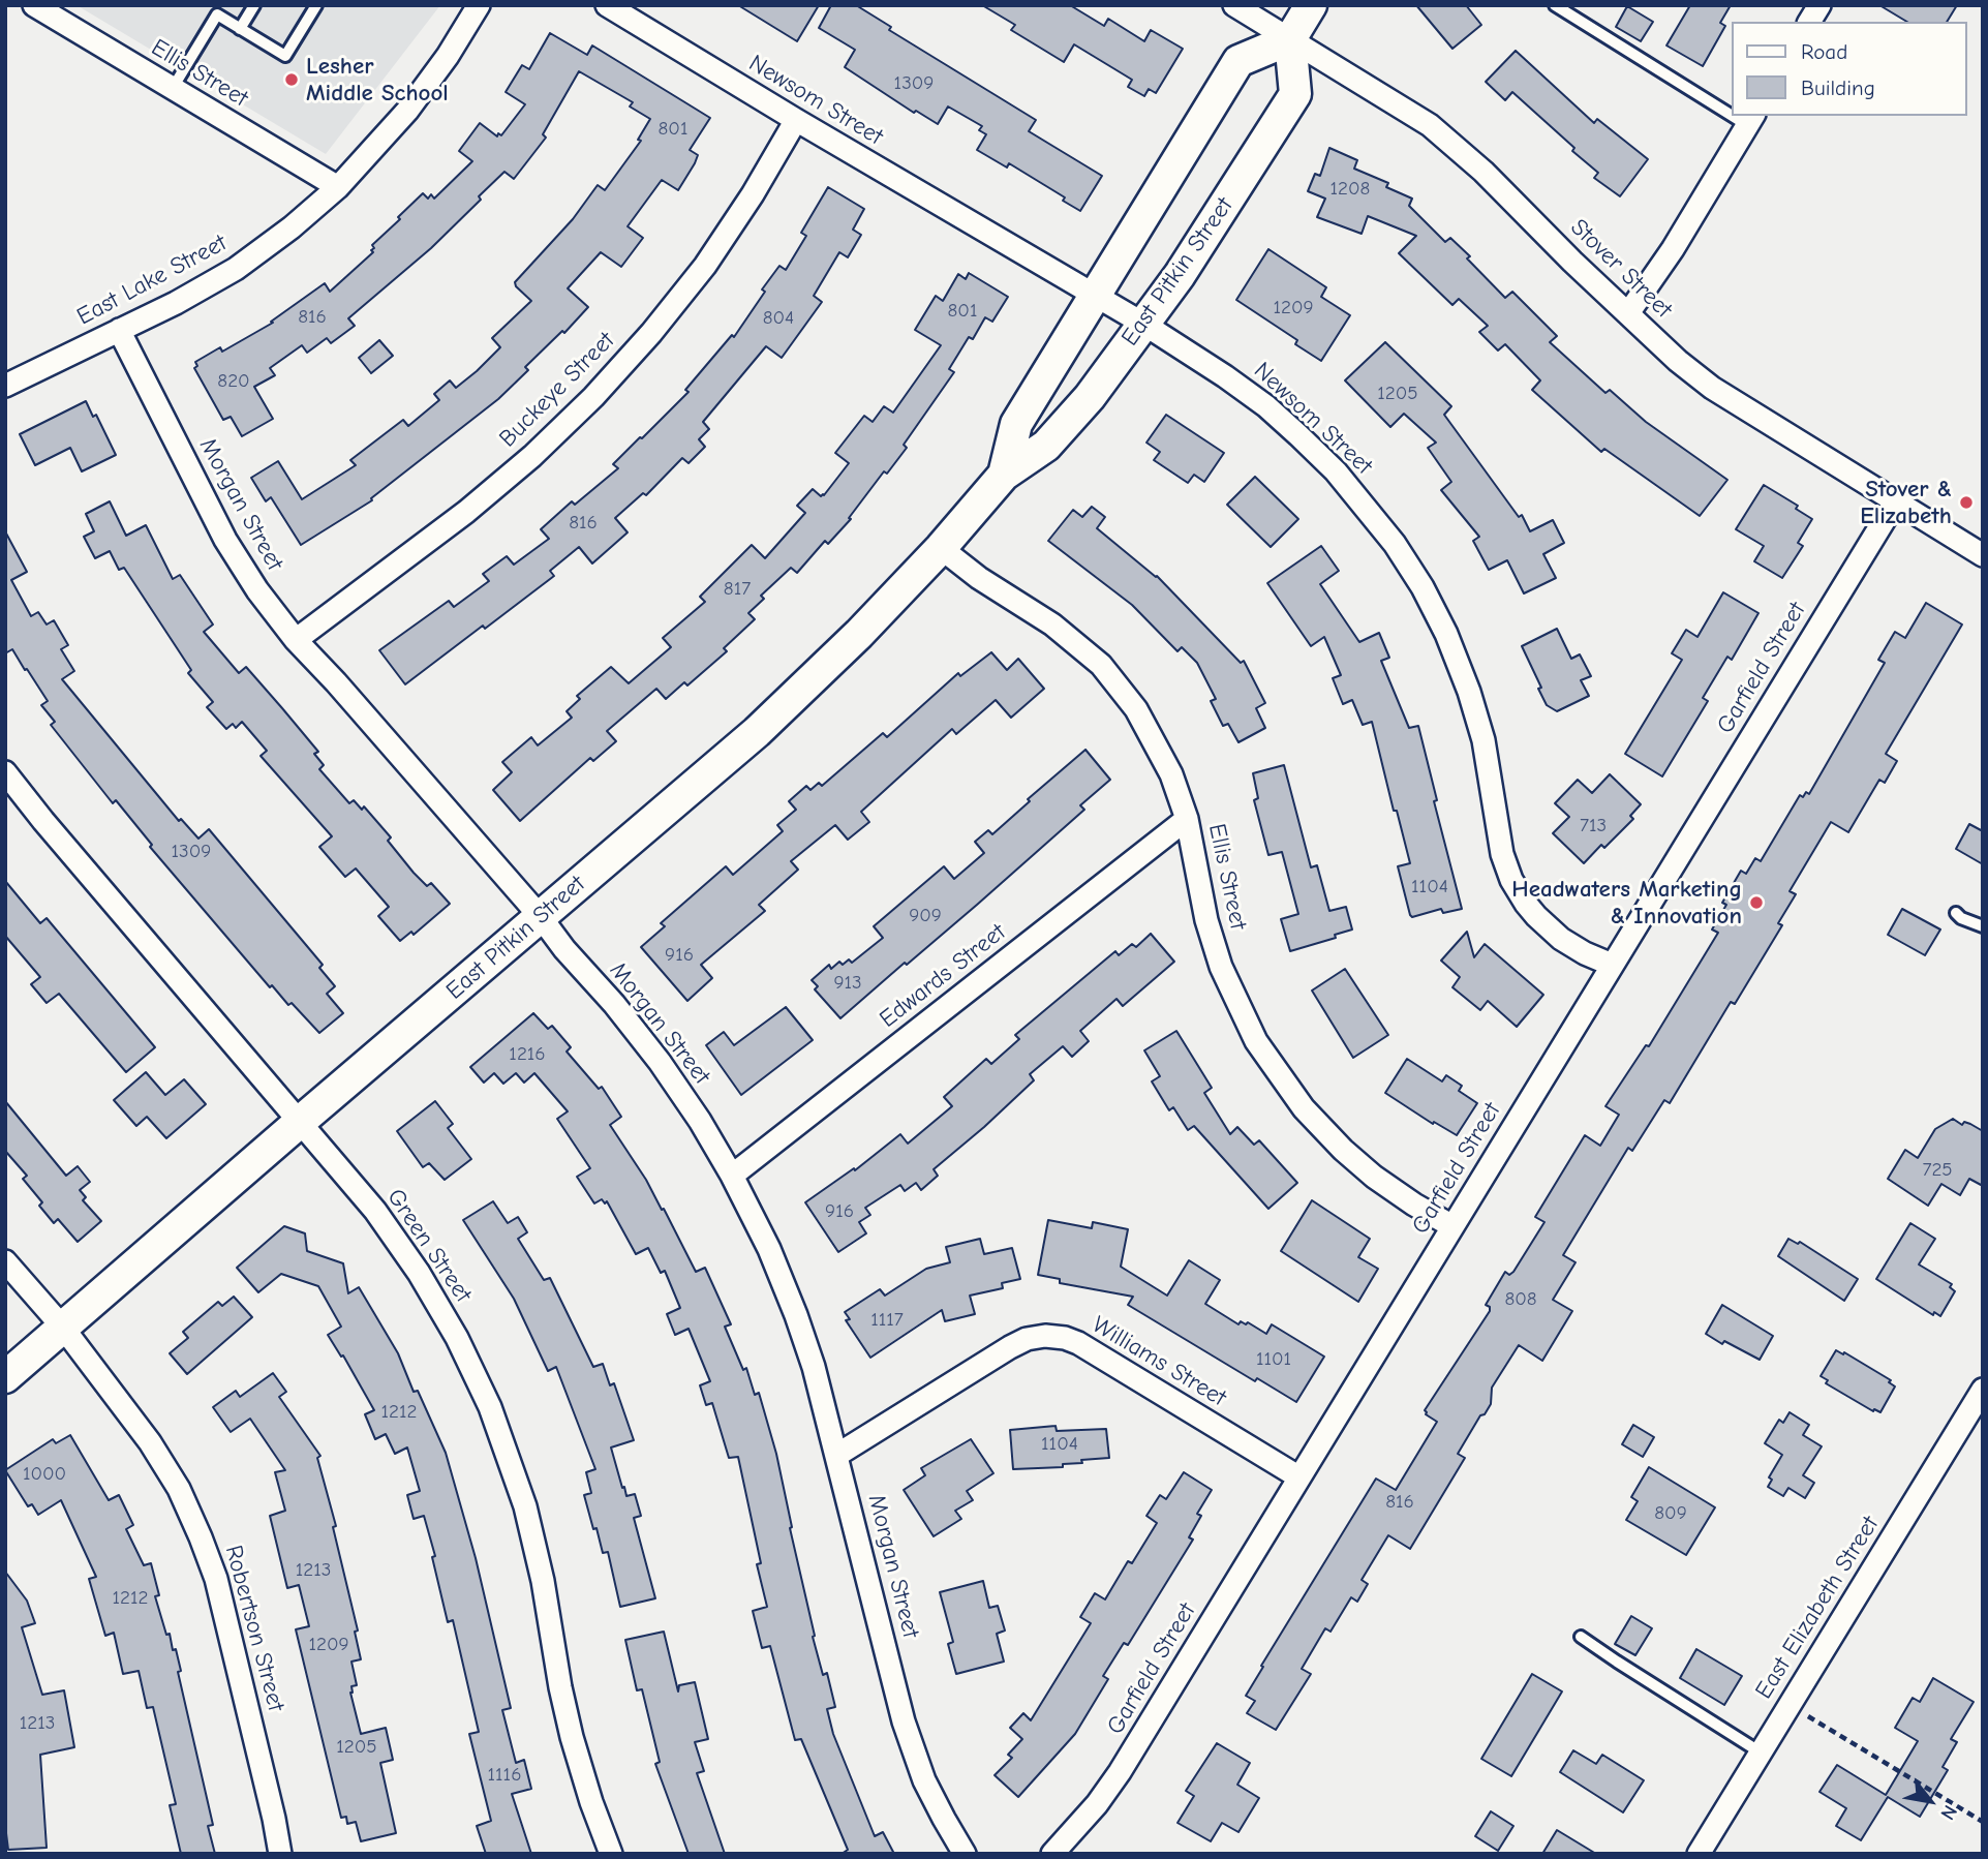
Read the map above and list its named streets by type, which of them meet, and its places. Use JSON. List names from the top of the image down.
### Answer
{
  "streets": {
    "street": [
      "Ellis Street",
      "Newsom Street",
      "Stover Street",
      "East Pitkin Street",
      "East Lake Street",
      "Buckeye Street",
      "Morgan Street",
      "Garfield Street",
      "Edwards Street",
      "Green Street",
      "Williams Street",
      "East Elizabeth Street",
      "Robertson Street"
    ]
  },
  "crossings": [
    ["Ellis Street", "East Pitkin Street"],
    ["Ellis Street", "East Lake Street"],
    ["Ellis Street", "Garfield Street"],
    ["Ellis Street", "Edwards Street"],
    ["Newsom Street", "East Pitkin Street"],
    ["Newsom Street", "Buckeye Street"],
    ["Newsom Street", "Garfield Street"],
    ["Stover Street", "East Pitkin Street"],
    ["Stover Street", "Garfield Street"],
    ["East Pitkin Street", "Morgan Street"],
    ["East Pitkin Street", "Green Street"],
    ["East Pitkin Street", "Robertson Street"],
    ["East Lake Street", "Morgan Street"],
    ["Buckeye Street", "Morgan Street"],
    ["Morgan Street", "Edwards Street"],
    ["Morgan Street", "Williams Street"],
    ["Garfield Street", "Williams Street"]
  ],
  "places": ["Lesher Middle School", "Stover & Elizabeth", "Headwaters Marketing & Innovation"],
  "house_numbers": [
    "1309",
    "801",
    "1208",
    "1209",
    "801",
    "816",
    "804",
    "820",
    "1205",
    "816",
    "817",
    "713",
    "1309",
    "1104",
    "909",
    "916",
    "913",
    "1216",
    "725",
    "916",
    "808",
    "1117",
    "1101",
    "1212",
    "1104",
    "1000",
    "816",
    "809",
    "1213",
    "1212",
    "1209",
    "1213",
    "1205",
    "1116"
  ],
  "legend": ["Road", "Building"],
  "north": "bottom right"
}
